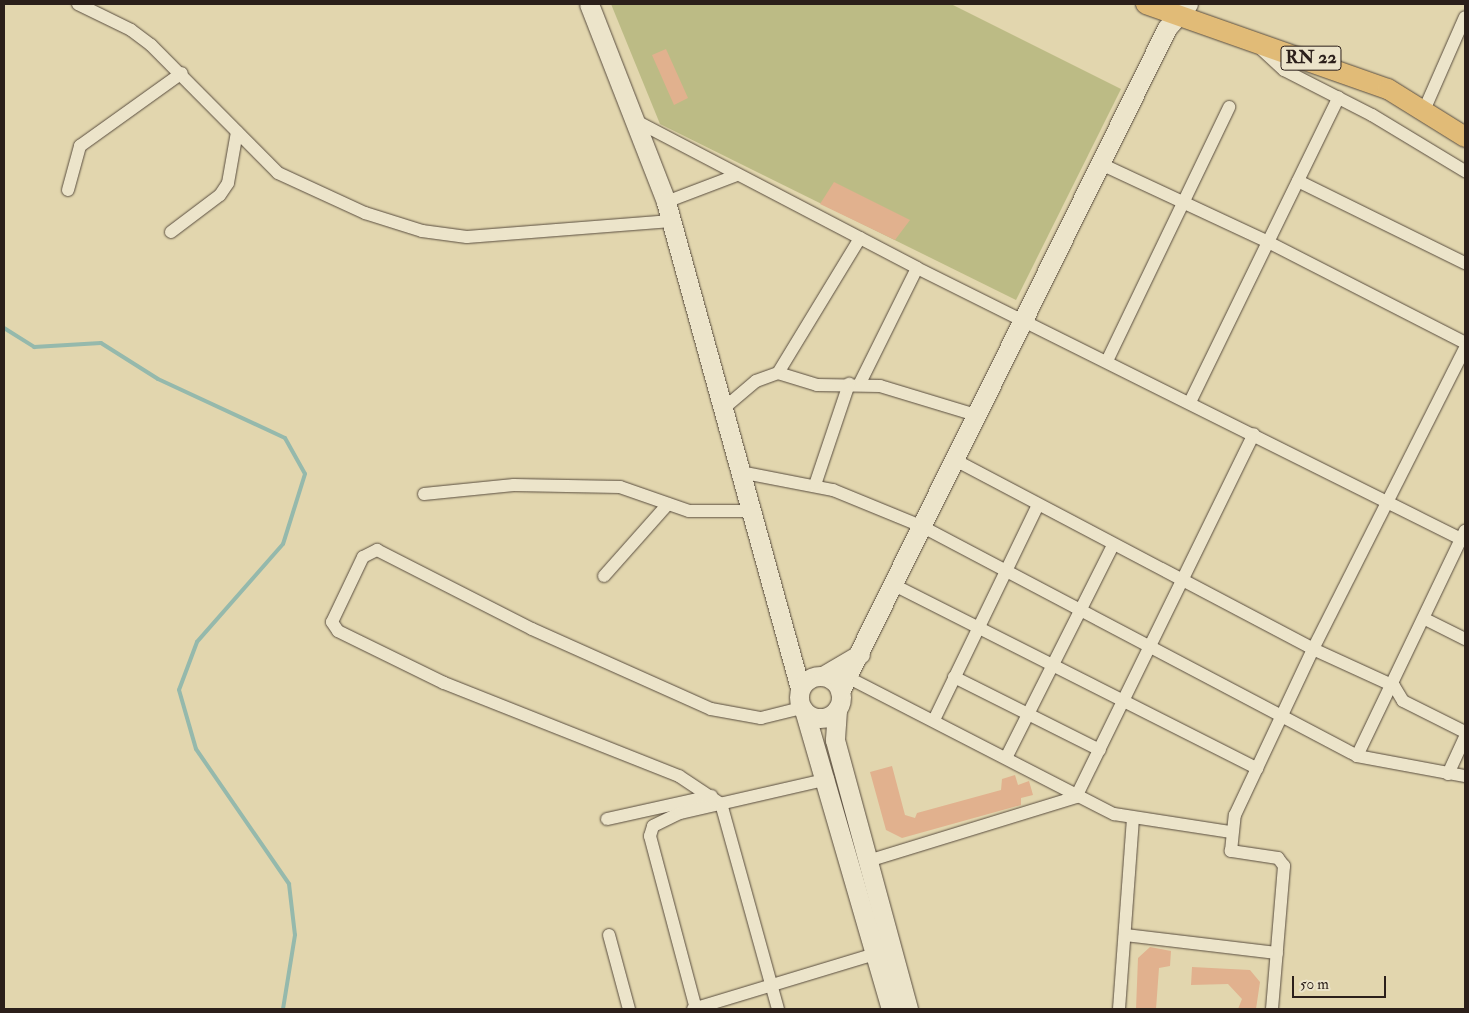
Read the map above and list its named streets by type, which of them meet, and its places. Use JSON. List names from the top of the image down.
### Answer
{
  "streets": {
    "main road": ["RN 22"]
  },
  "scale_bar": "50 m"
}
